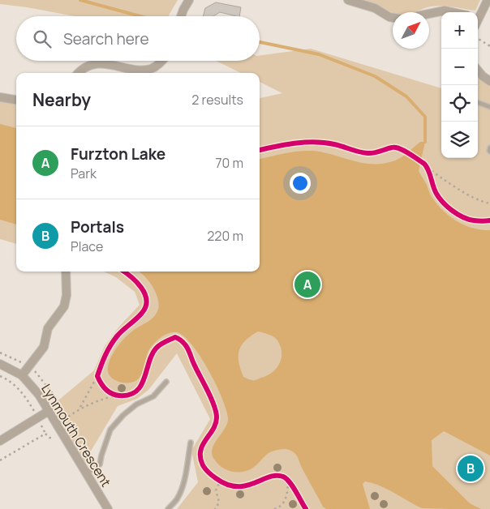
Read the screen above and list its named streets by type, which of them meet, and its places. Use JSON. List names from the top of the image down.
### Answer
{
  "streets": {
    "street": ["Lynmouth Crescent"]
  },
  "north": "top right",
  "page": {
    "map_buttons": ["+", "−"],
    "search": "Search here",
    "heading": ["Nearby", "2 results"],
    "list": [
      {
        "mark": "A",
        "name": "Furzton Lake",
        "note": "Park",
        "value": "70 m"
      },
      {
        "mark": "B",
        "name": "Portals",
        "note": "Place",
        "value": "220 m"
      }
    ],
    "pins": ["A", "B"]
  }
}
